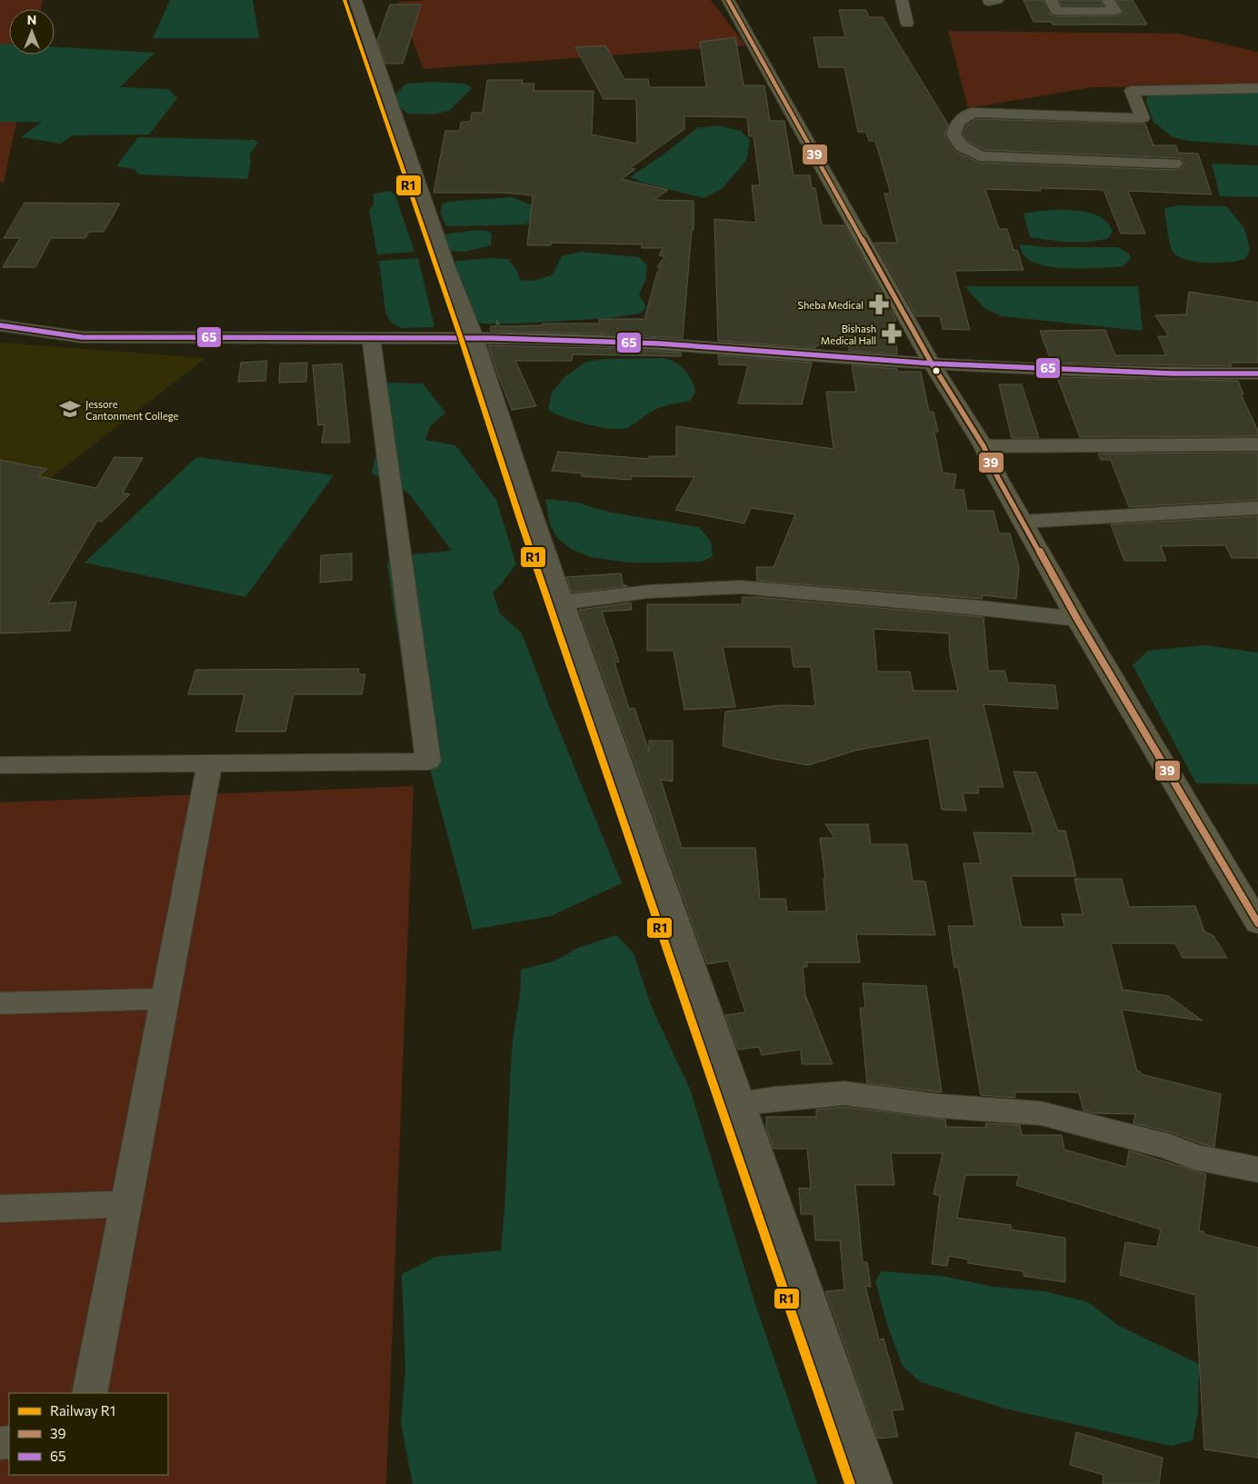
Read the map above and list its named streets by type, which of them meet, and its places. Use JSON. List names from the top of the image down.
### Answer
{
  "places": {
    "pharmacy": ["Sheba Medical", "Bishash Medical Hall"],
    "school or university": ["Jessore Cantonment College"]
  },
  "lines": ["rail line R1", "transit line 39", "transit line 65"],
  "legend": ["Railway R1", "39", "65"],
  "north": "top"
}
